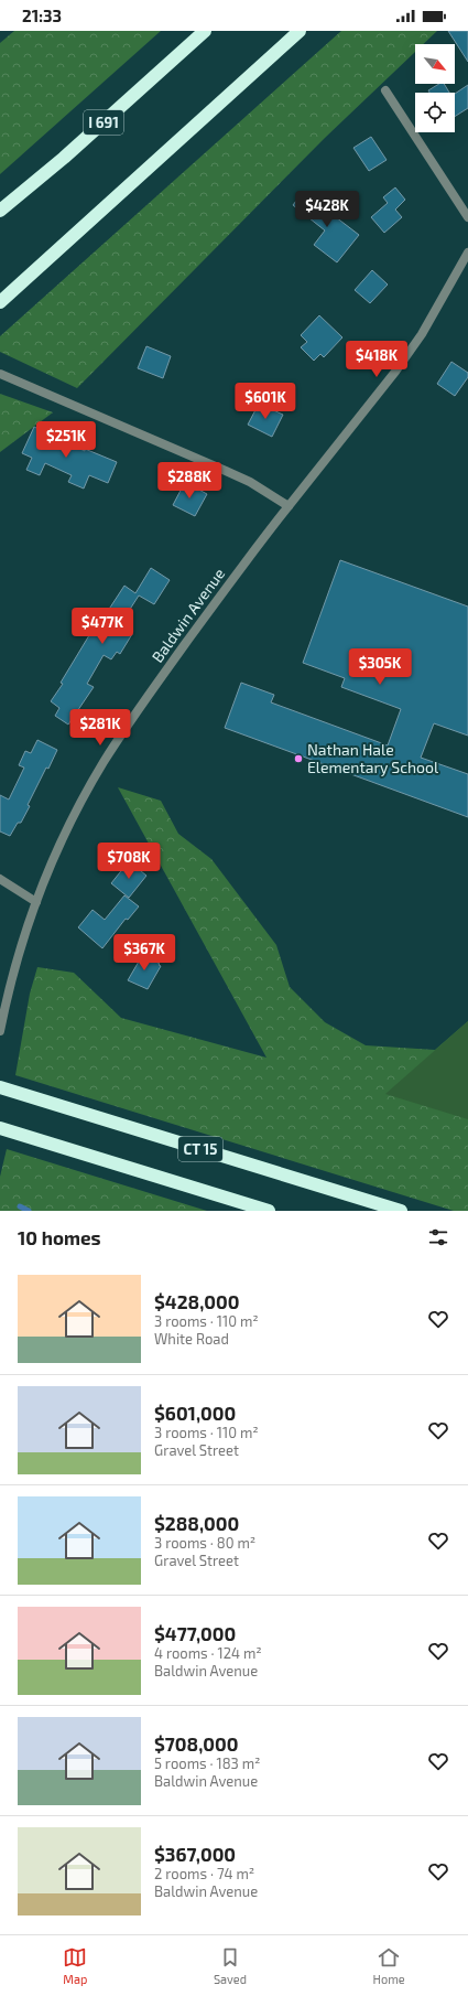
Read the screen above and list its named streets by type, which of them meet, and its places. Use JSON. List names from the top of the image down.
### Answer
{
  "streets": {
    "highway": ["I 691", "CT 15"],
    "street": ["Baldwin Avenue"]
  },
  "places": ["Nathan Hale Elementary School"],
  "north": "bottom right",
  "page": {
    "status": "21:33",
    "price": [
      "$428K",
      "$418K",
      "$601K",
      "$251K",
      "$288K",
      "$477K",
      "$305K",
      "$281K",
      "$708K",
      "$367K"
    ],
    "heading": "10 homes",
    "list": [
      {
        "name": "$428,000",
        "note": "3 rooms · 110 m² · White Road"
      },
      {
        "name": "$601,000",
        "note": "3 rooms · 110 m² · Gravel Street"
      },
      {
        "name": "$288,000",
        "note": "3 rooms · 80 m² · Gravel Street"
      },
      {
        "name": "$477,000",
        "note": "4 rooms · 124 m² · Baldwin Avenue"
      },
      {
        "name": "$708,000",
        "note": "5 rooms · 183 m² · Baldwin Avenue"
      },
      {
        "name": "$367,000",
        "note": "2 rooms · 74 m² · Baldwin Avenue"
      }
    ],
    "tabs": ["Map", "Saved", "Home"]
  }
}
